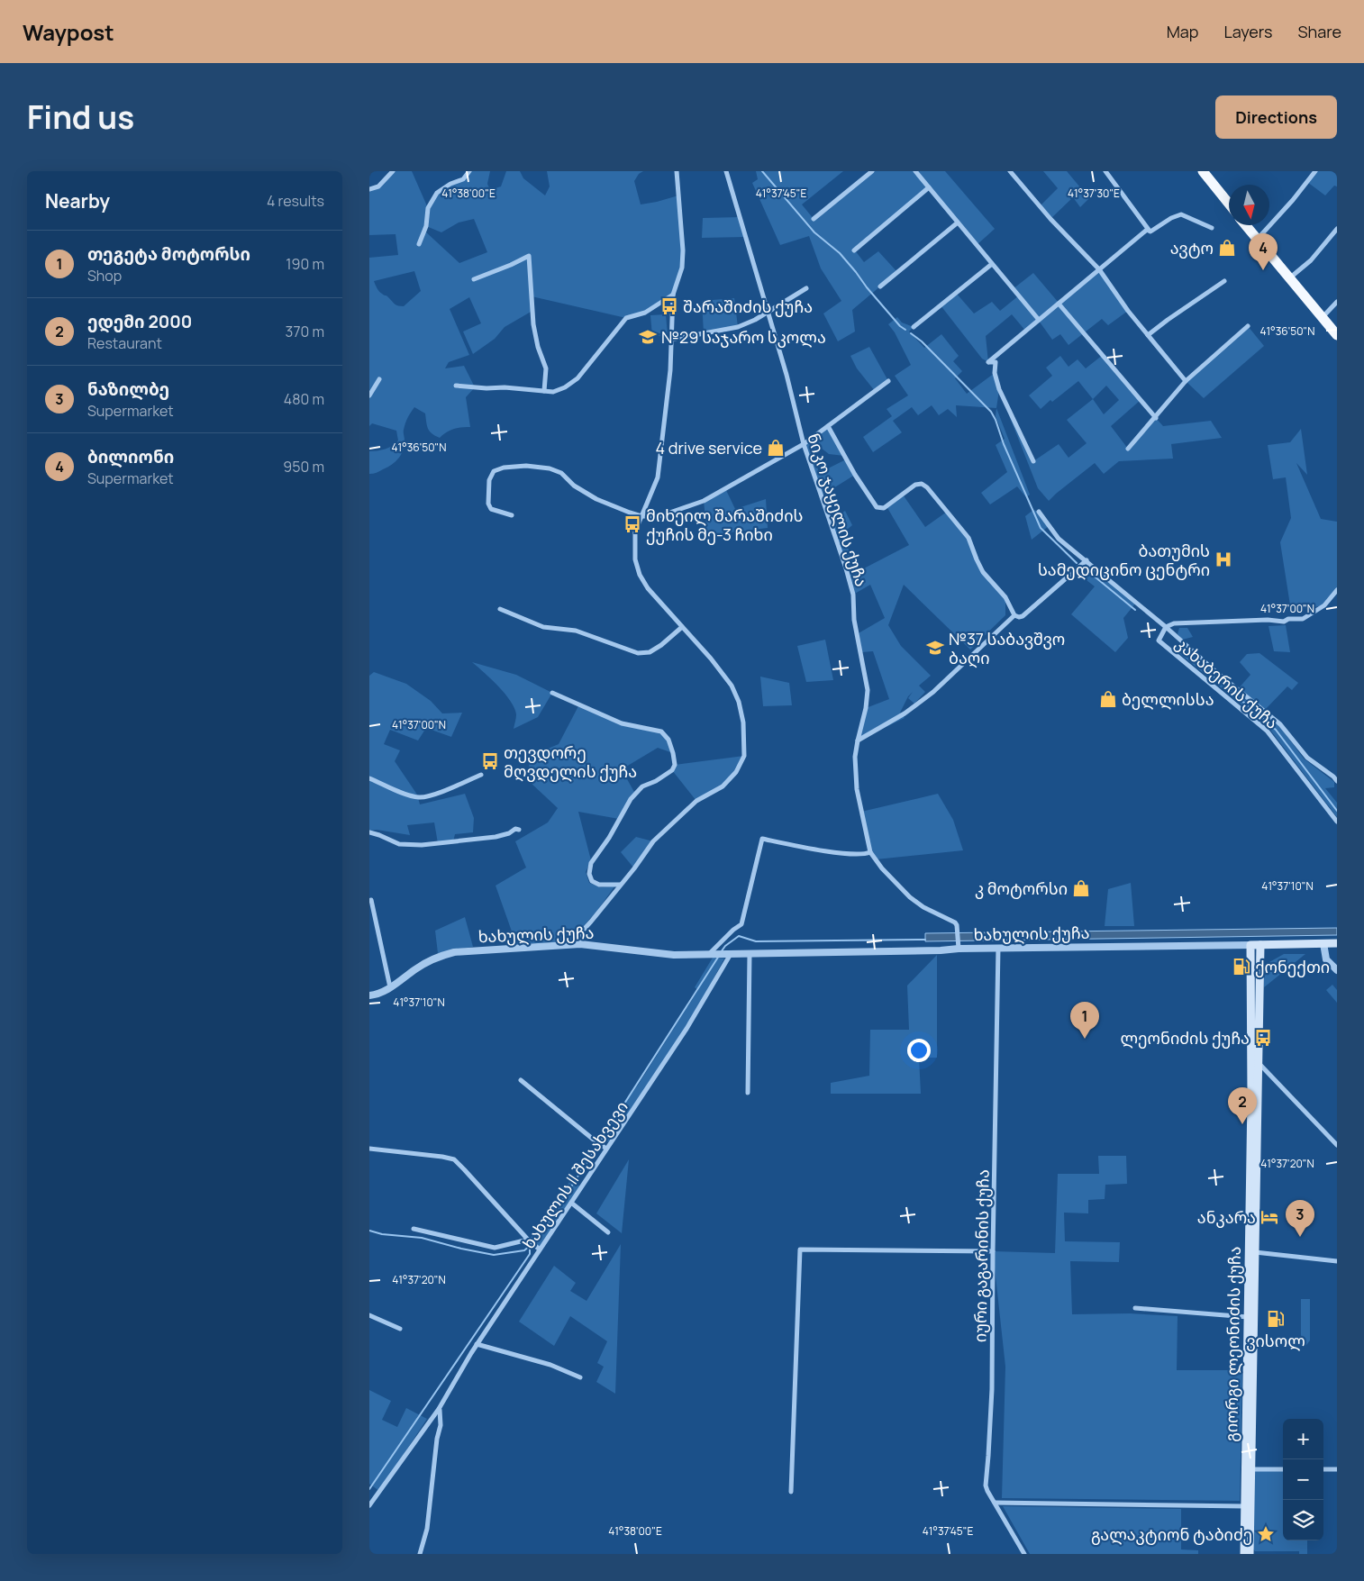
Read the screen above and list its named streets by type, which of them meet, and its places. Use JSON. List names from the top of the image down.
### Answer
{
  "streets": {
    "main road": ["ხახულის ქუჩა", "გიორგი ლეონიძის ქუჩა"],
    "street": [
      "ნიკო ჯაყელის ქუჩა",
      "კახაბერის ქუჩა",
      "ხახულის II შესახვევი",
      "იური გაგარინის ქუჩა"
    ]
  },
  "crossings": [
    ["ნიკო ჯაყელის ქუჩა", "ხახულის ქუჩა"],
    ["ხახულის ქუჩა", "ხახულის II შესახვევი"],
    ["ხახულის ქუჩა", "იური გაგარინის ქუჩა"],
    ["ხახულის ქუჩა", "გიორგი ლეონიძის ქუჩა"]
  ],
  "places": {
    "shop": [
      "ავტო",
      "4 drive service",
      "ბელლისსა",
      "კ მოტორსი"
    ],
    "bus stop": [
      "შარაშიძის ქუჩა",
      "მიხეილ შარაშიძის ქუჩის მე-3 ჩიხი",
      "თევდორე მღვდელის ქუჩა",
      "ლეონიძის ქუჩა"
    ],
    "school or university": ["№29 საჯარო სკოლა", "№37 საბავშვო ბაღი"],
    "hospital": ["ბათუმის სამედიცინო ცენტრი"],
    "fuel station": ["ქონექთი", "ვისოლ"],
    "hotel": ["ანკარა"],
    "place": ["გალაკტიონ ტაბიძე"]
  },
  "north": "bottom",
  "page": {
    "header": "Waypost",
    "nav": ["Map", "Layers", "Share"],
    "title": "Find us",
    "buttons": "Directions",
    "heading": ["Nearby", "4 results"],
    "list": [
      {
        "mark": "1",
        "name": "თეგეტა მოტორსი",
        "note": "Shop",
        "value": "190 m"
      },
      {
        "mark": "2",
        "name": "ედემი 2000",
        "note": "Restaurant",
        "value": "370 m"
      },
      {
        "mark": "3",
        "name": "ნაზილბე",
        "note": "Supermarket",
        "value": "480 m"
      },
      {
        "mark": "4",
        "name": "ბილიონი",
        "note": "Supermarket",
        "value": "950 m"
      }
    ],
    "pins": [
      "4",
      "1",
      "2",
      "3"
    ],
    "map_buttons": ["+", "−"]
  },
  "coordinates": [
    "41°38'00\"E",
    "41°37'45\"E",
    "41°37'30\"E",
    "41°36'50\"N",
    "41°37'00\"N",
    "41°37'10\"N",
    "41°37'20\"N"
  ]
}
